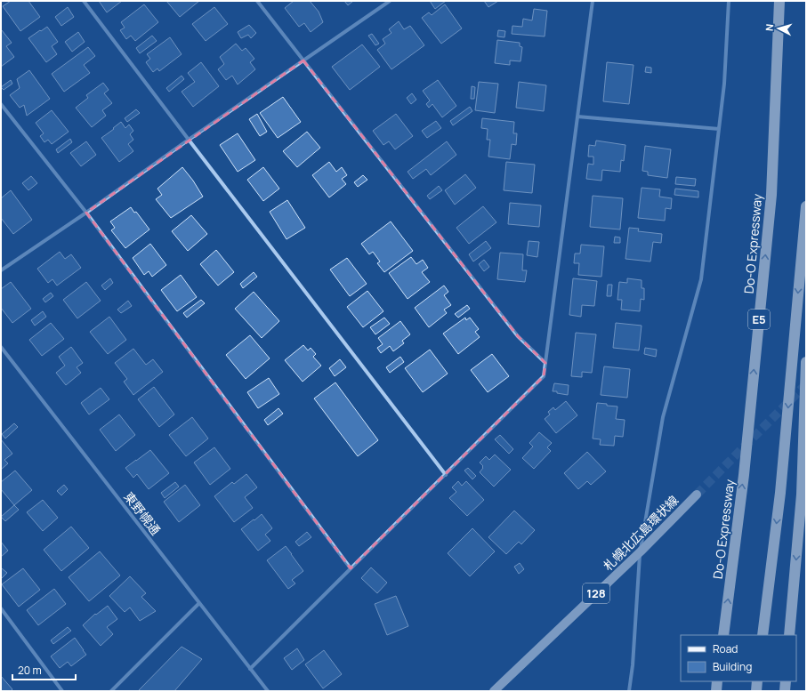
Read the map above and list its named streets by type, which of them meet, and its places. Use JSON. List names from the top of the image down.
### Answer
{
  "streets": {
    "highway": ["Do-O Expressway", "E5"],
    "main road": ["札幌北広島環状線", "128"],
    "street": ["東野幌通"]
  },
  "legend": ["Road", "Building"],
  "scale_bar": "20 m",
  "north": "left"
}
